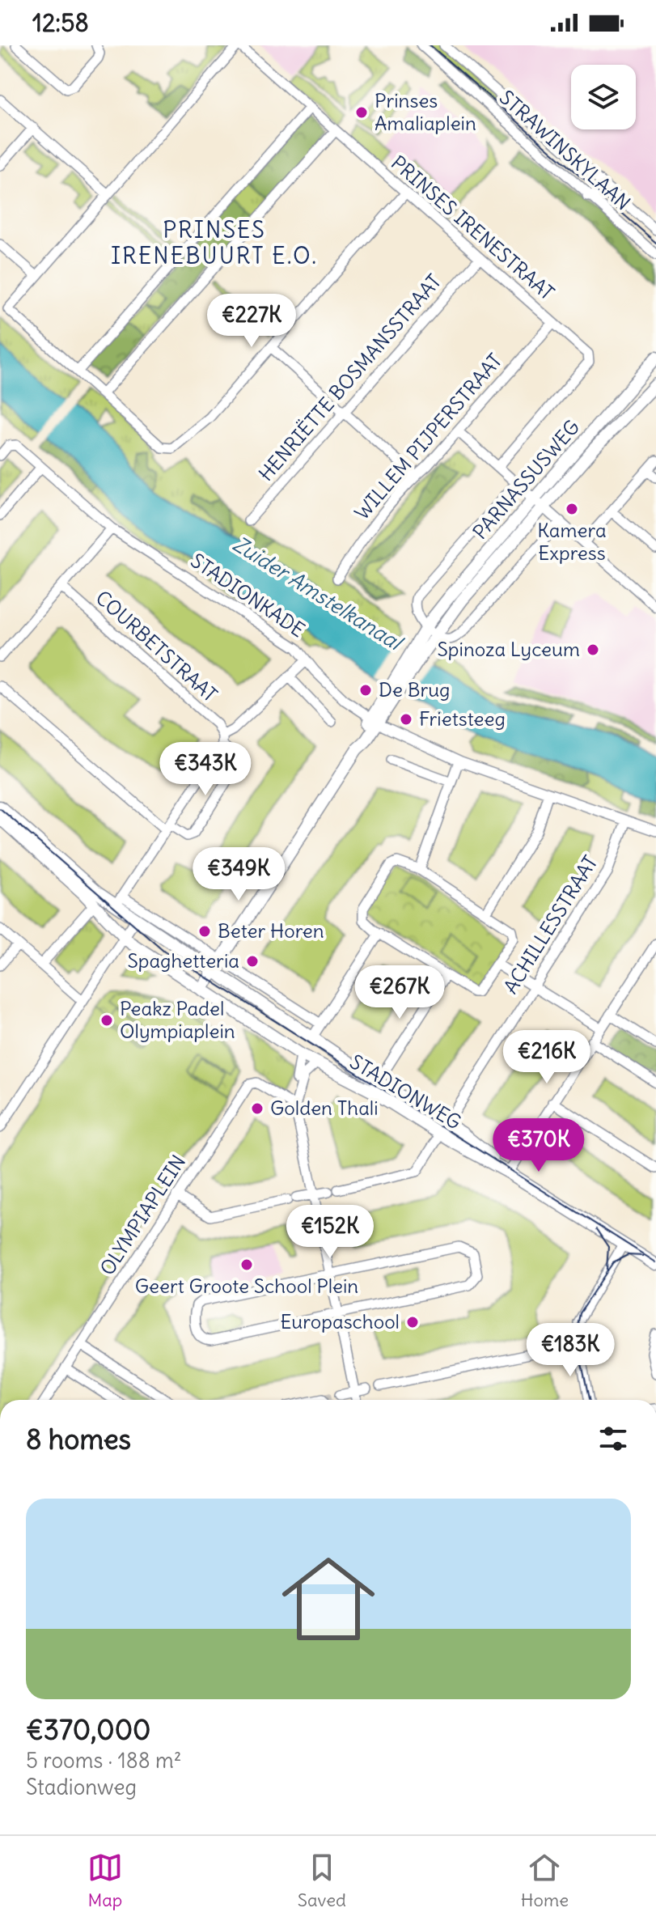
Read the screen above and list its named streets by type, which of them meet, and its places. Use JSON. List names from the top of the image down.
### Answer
{
  "streets": {
    "main road": ["PARNASSUSWEG", "STADIONWEG"],
    "street": [
      "STRAWINSKYLAAN",
      "PRINSES IRENESTRAAT",
      "HENRIËTTE BOSMANSSTRAAT",
      "WILLEM PIJPERSTRAAT",
      "STADIONKADE",
      "COURBETSTRAAT",
      "ACHILLESSTRAAT",
      "OLYMPIAPLEIN"
    ]
  },
  "crossings": [
    ["PRINSES IRENESTRAAT", "HENRIËTTE BOSMANSSTRAAT"],
    ["PRINSES IRENESTRAAT", "WILLEM PIJPERSTRAAT"],
    ["PARNASSUSWEG", "STADIONKADE"],
    ["STADIONKADE", "ACHILLESSTRAAT"],
    ["ACHILLESSTRAAT", "STADIONWEG"],
    ["ACHILLESSTRAAT", "OLYMPIAPLEIN"]
  ],
  "districts": ["PRINSES IRENEBUURT E.O."],
  "water": ["Zuider Amstelkanaal"],
  "places": [
    "Prinses Amaliaplein",
    "Kamera Express",
    "Spinoza Lyceum",
    "De Brug",
    "Frietsteeg",
    "Beter Horen",
    "Spaghetteria",
    "Peakz Padel Olympiaplein",
    "Golden Thali",
    "Geert Groote School Plein",
    "Europaschool"
  ],
  "page": {
    "status": "12:58",
    "price": [
      "€227K",
      "€343K",
      "€349K",
      "€267K",
      "€216K",
      "€370K",
      "€152K",
      "€183K"
    ],
    "heading": "8 homes",
    "list": [
      {
        "name": "€370,000",
        "note": "5 rooms · 188 m² · Stadionweg"
      }
    ],
    "tabs": ["Map", "Saved", "Home"]
  }
}
